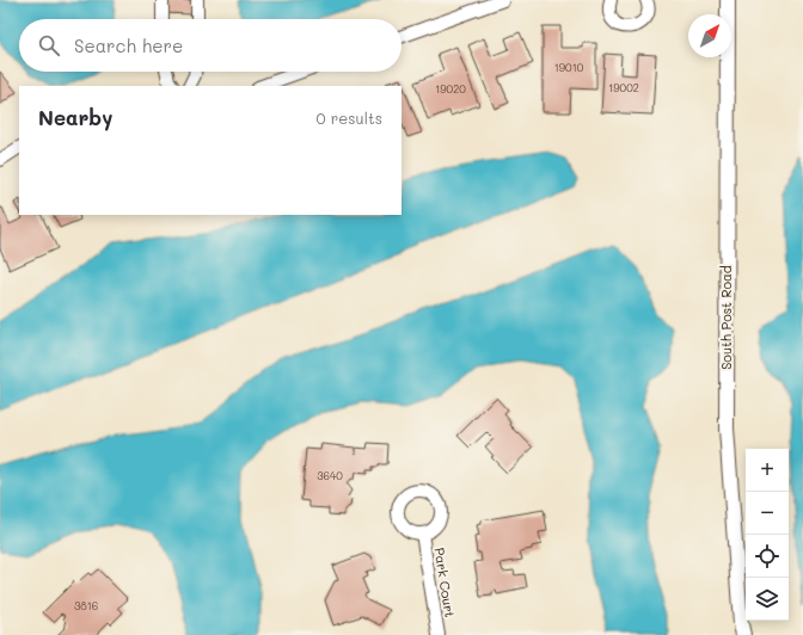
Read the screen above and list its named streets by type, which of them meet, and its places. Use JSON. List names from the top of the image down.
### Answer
{
  "streets": {
    "street": ["South Post Road", "Park Court"]
  },
  "house_numbers": [
    "19010",
    "19002",
    "19020",
    "3640",
    "3816"
  ],
  "north": "top right",
  "page": {
    "search": "Search here",
    "heading": ["Nearby", "0 results"],
    "map_buttons": ["+", "−"]
  }
}
